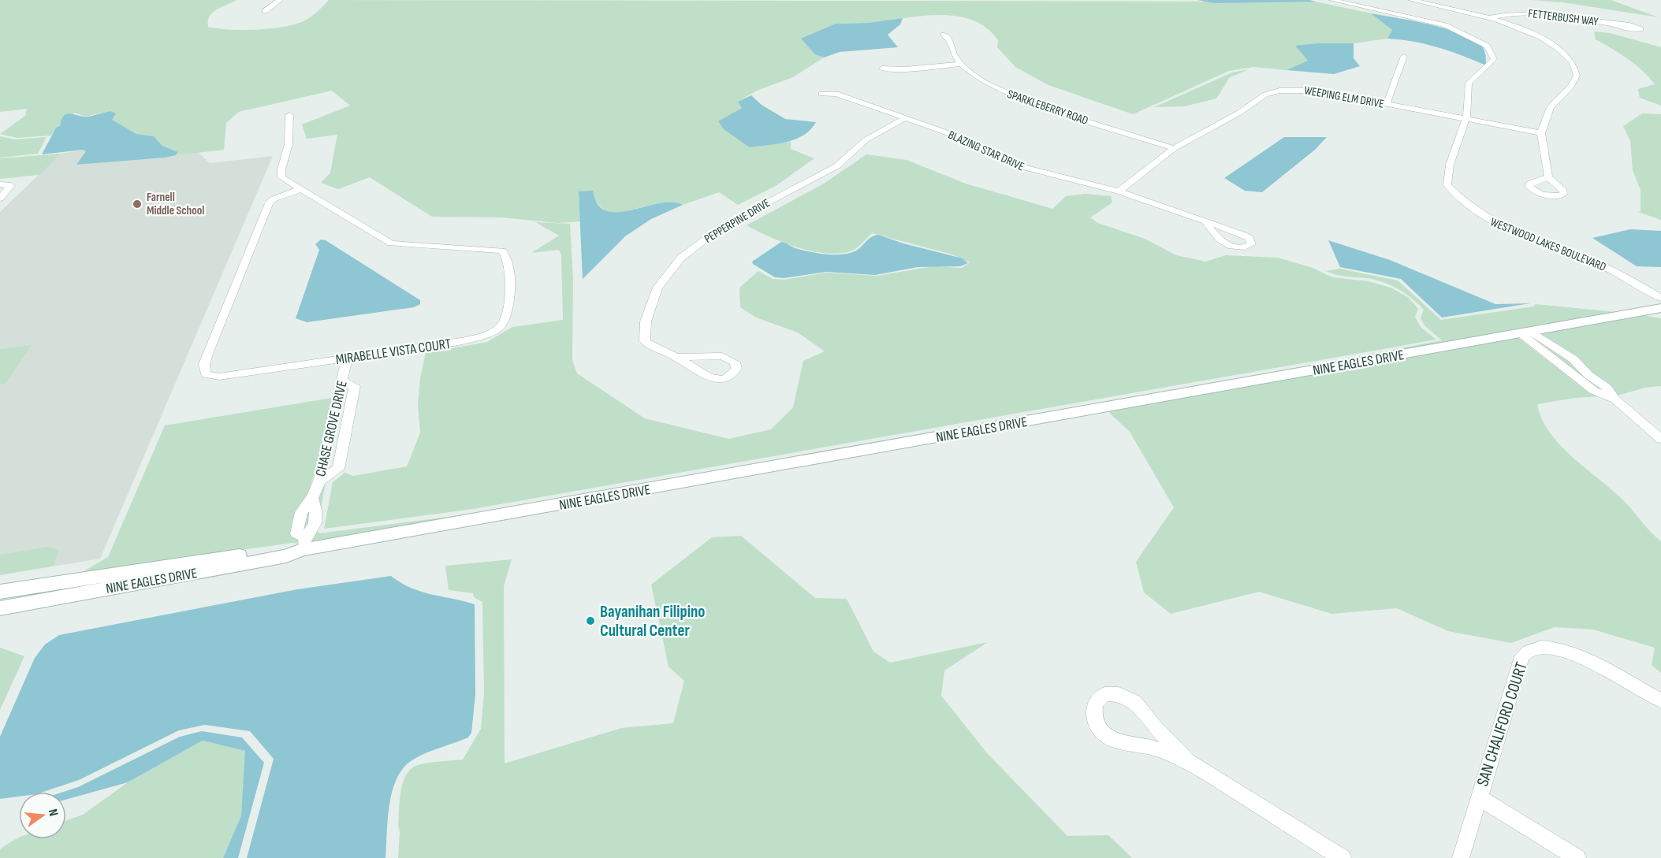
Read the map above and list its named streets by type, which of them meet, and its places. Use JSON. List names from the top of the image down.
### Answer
{
  "streets": {
    "street": [
      "FETTERBUSH WAY",
      "WEEPING ELM DRIVE",
      "SPARKLEBERRY ROAD",
      "BLAZING STAR DRIVE",
      "PEPPERPINE DRIVE",
      "WESTWOOD LAKES BOULEVARD",
      "MIRABELLE VISTA COURT",
      "NINE EAGLES DRIVE",
      "CHASE GROVE DRIVE",
      "SAN CHALIFORD COURT"
    ]
  },
  "crossings": [
    ["WEEPING ELM DRIVE", "SPARKLEBERRY ROAD"],
    ["WEEPING ELM DRIVE", "BLAZING STAR DRIVE"],
    ["WEEPING ELM DRIVE", "WESTWOOD LAKES BOULEVARD"],
    ["BLAZING STAR DRIVE", "PEPPERPINE DRIVE"],
    ["MIRABELLE VISTA COURT", "CHASE GROVE DRIVE"],
    ["NINE EAGLES DRIVE", "CHASE GROVE DRIVE"]
  ],
  "places": ["Farnell Middle School", "Bayanihan Filipino Cultural Center"],
  "north": "right"
}
